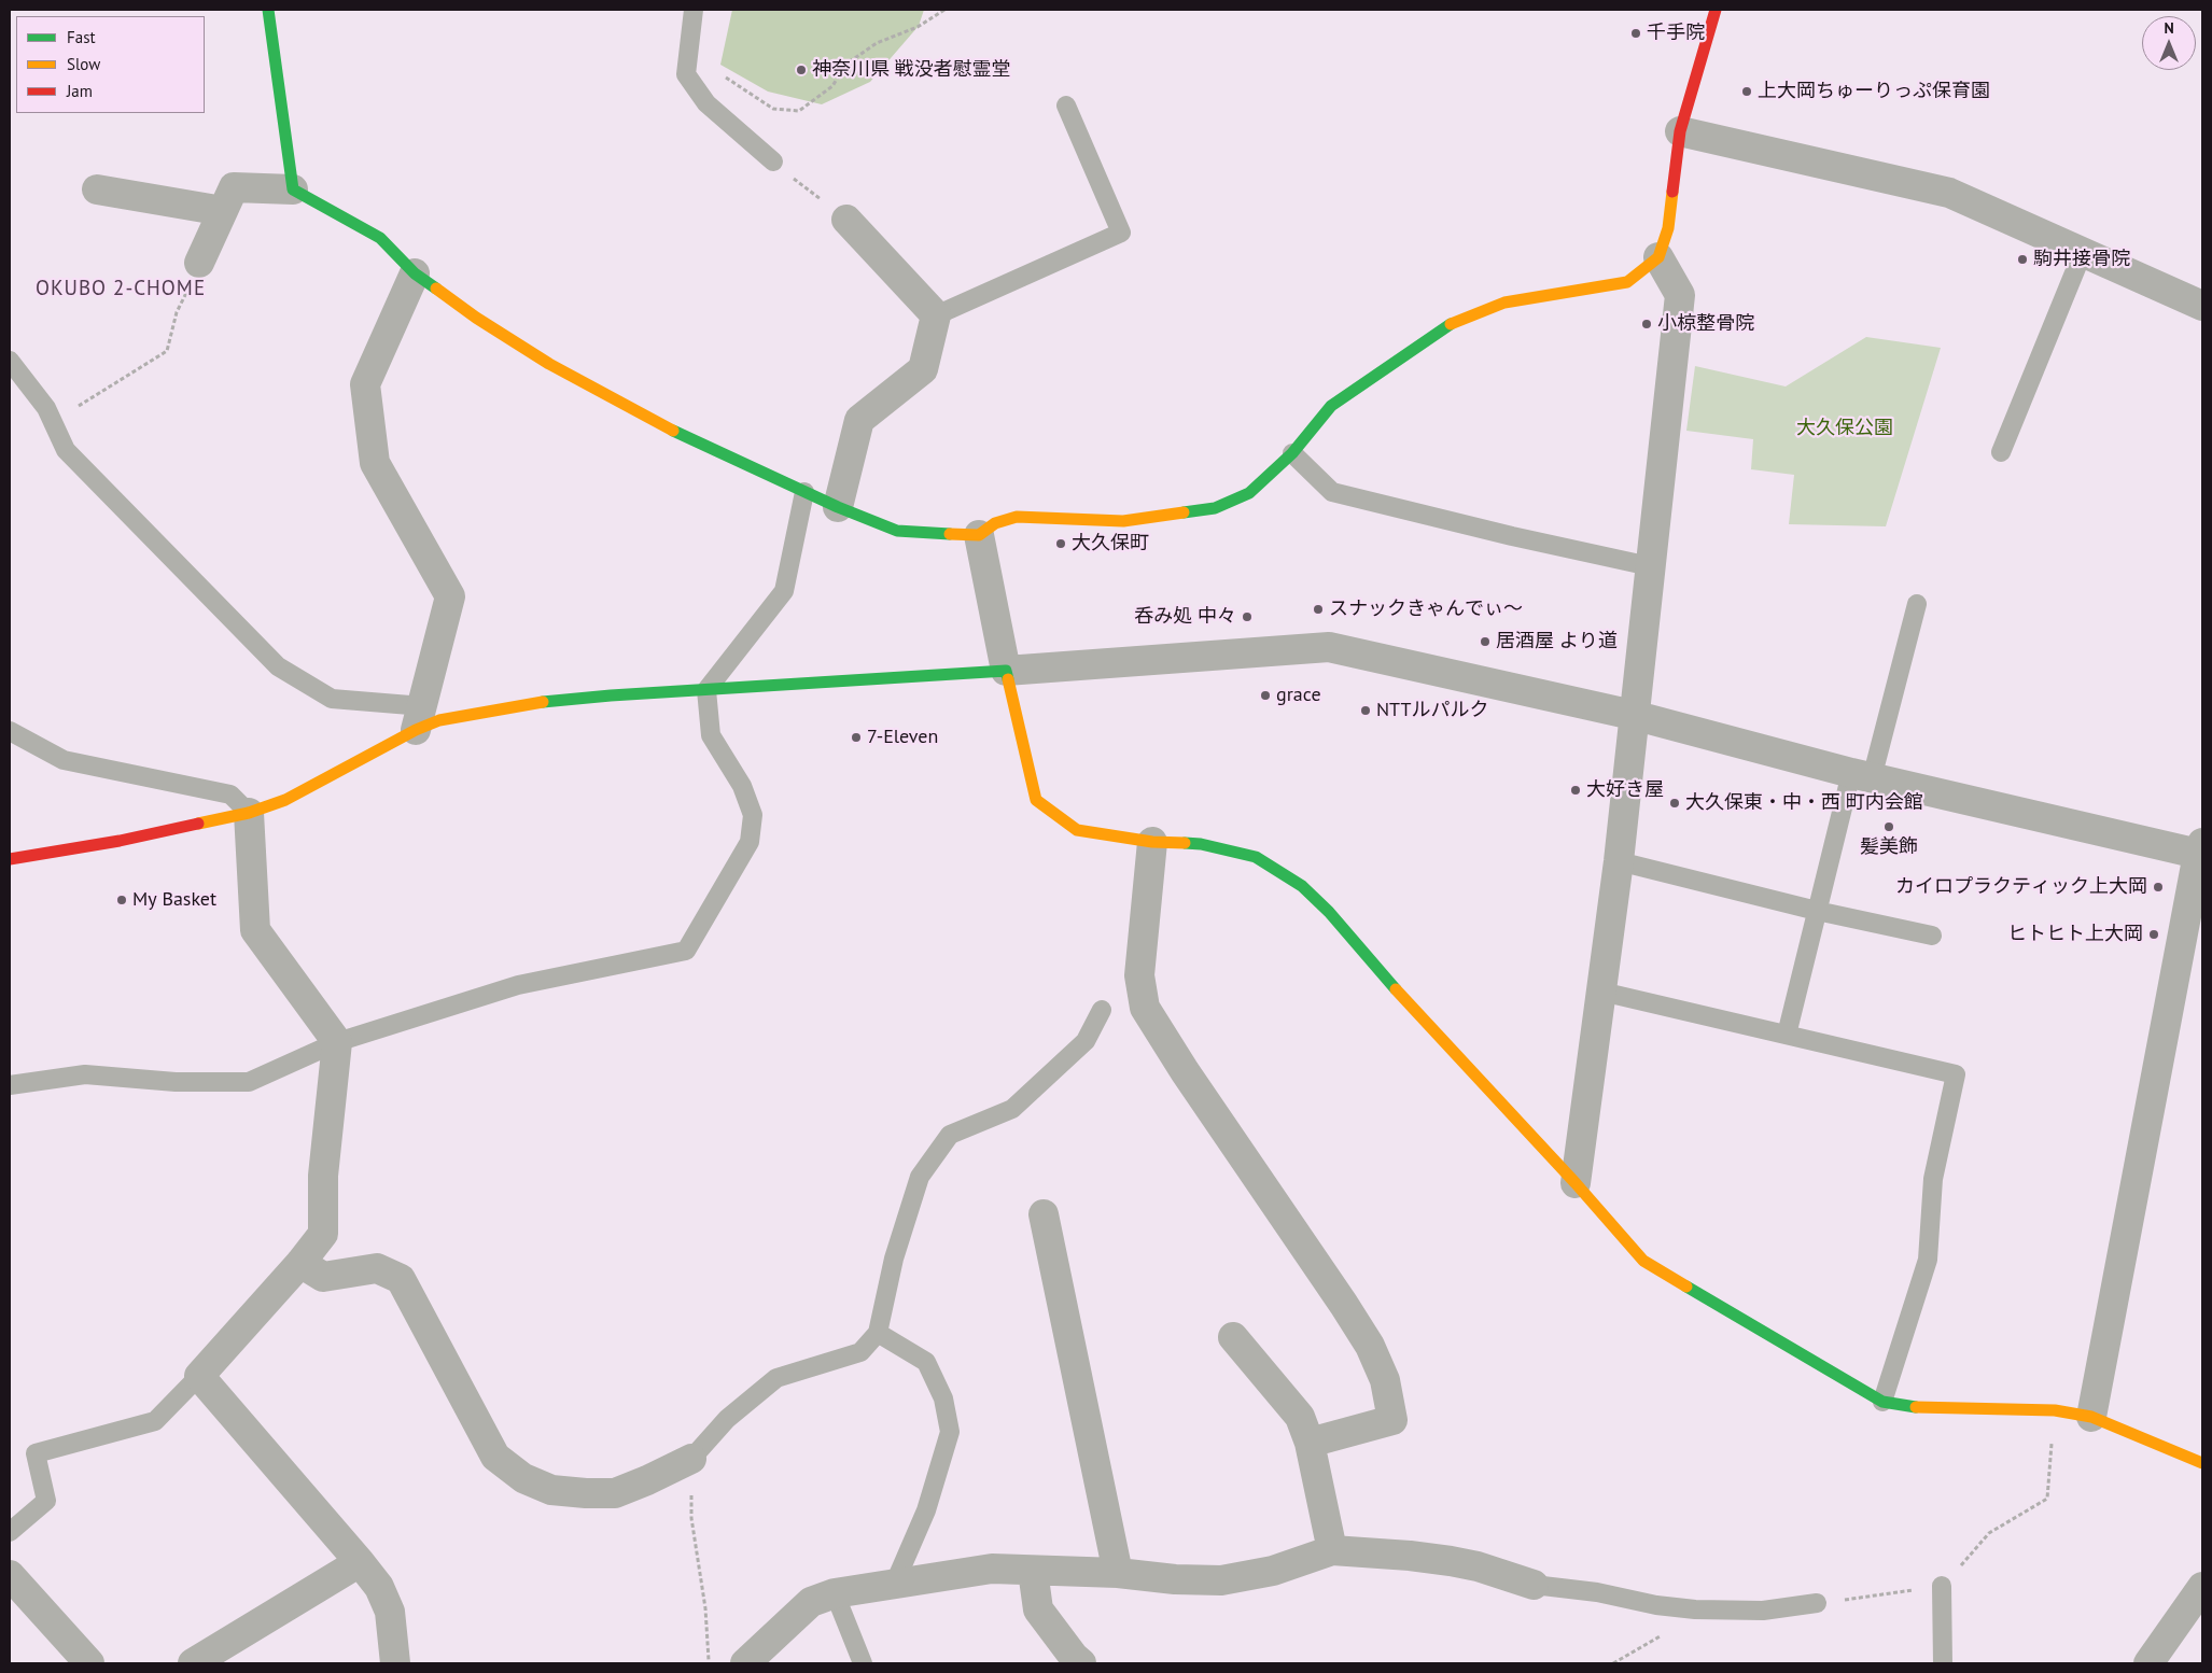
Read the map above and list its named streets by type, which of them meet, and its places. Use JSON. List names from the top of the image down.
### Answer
{
  "districts": ["OKUBO 2-CHOME"],
  "parks": ["大久保公園"],
  "places": [
    "千手院",
    "神奈川県 戦没者慰霊堂",
    "上大岡ちゅーりっぷ保育園",
    "駒井接骨院",
    "小椋整骨院",
    "大久保町",
    "スナックきゃんでぃ〜",
    "呑み処 中々",
    "居酒屋 より道",
    "grace",
    "NTTルパルク",
    "7-Eleven",
    "大好き屋",
    "大久保東・中・西 町内会館",
    "髪美飾",
    "カイロプラクティック上大岡",
    "My Basket",
    "ヒトヒト上大岡"
  ],
  "legend": ["Fast", "Slow", "Jam"],
  "north": "top"
}
